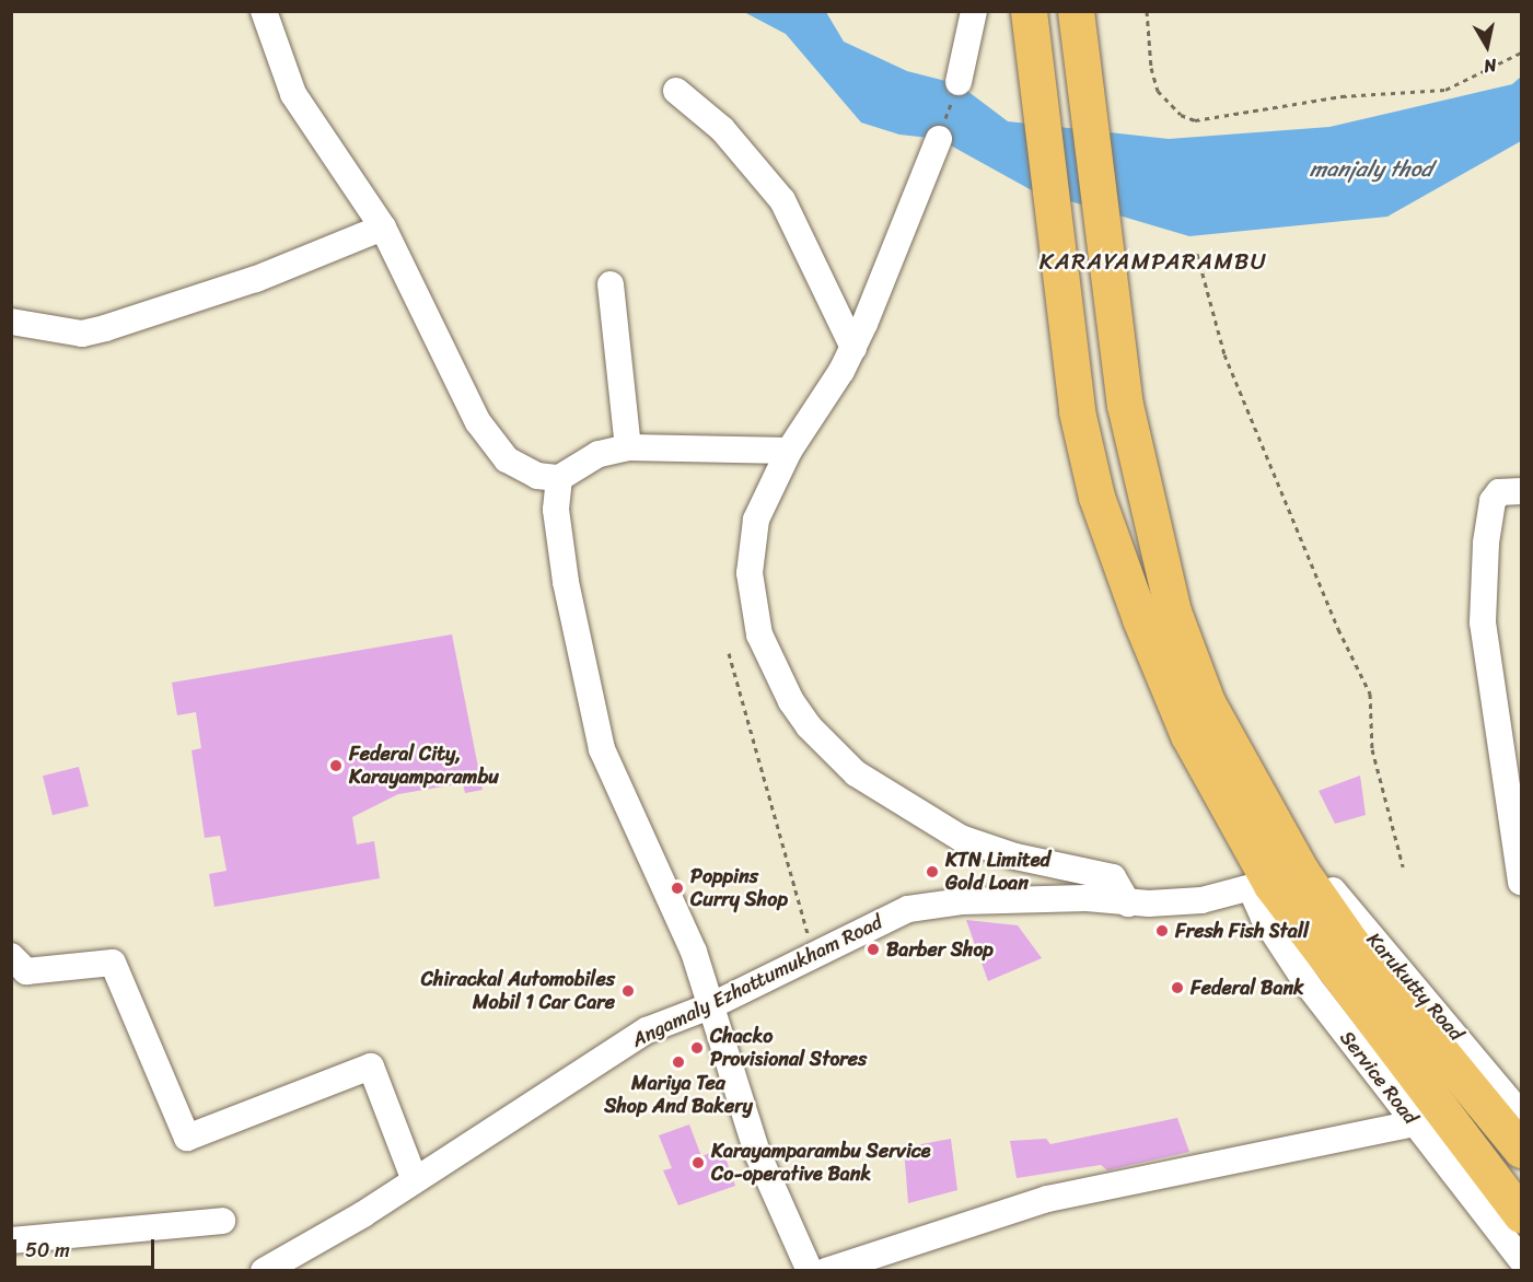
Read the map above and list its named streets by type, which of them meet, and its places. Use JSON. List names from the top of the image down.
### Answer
{
  "streets": {
    "street": ["Angamaly Ezhattumukham Road", "Karukutty Road", "Service Road"]
  },
  "crossings": [
    ["Angamaly Ezhattumukham Road", "Karukutty Road"],
    ["Angamaly Ezhattumukham Road", "Service Road"],
    ["Karukutty Road", "Service Road"]
  ],
  "districts": ["KARAYAMPARAMBU"],
  "water": ["manjaly thod"],
  "places": [
    "Federal City, Karayamparambu",
    "KTN Limited Gold Loan",
    "Poppins Curry Shop",
    "Fresh Fish Stall",
    "Barber Shop",
    "Federal Bank",
    "Chirackal Automobiles Mobil 1 Car Care",
    "Chacko Provisional Stores",
    "Mariya Tea Shop And Bakery",
    "Karayamparambu Service Co-operative Bank"
  ],
  "scale_bar": "50 m",
  "north": "bottom"
}
